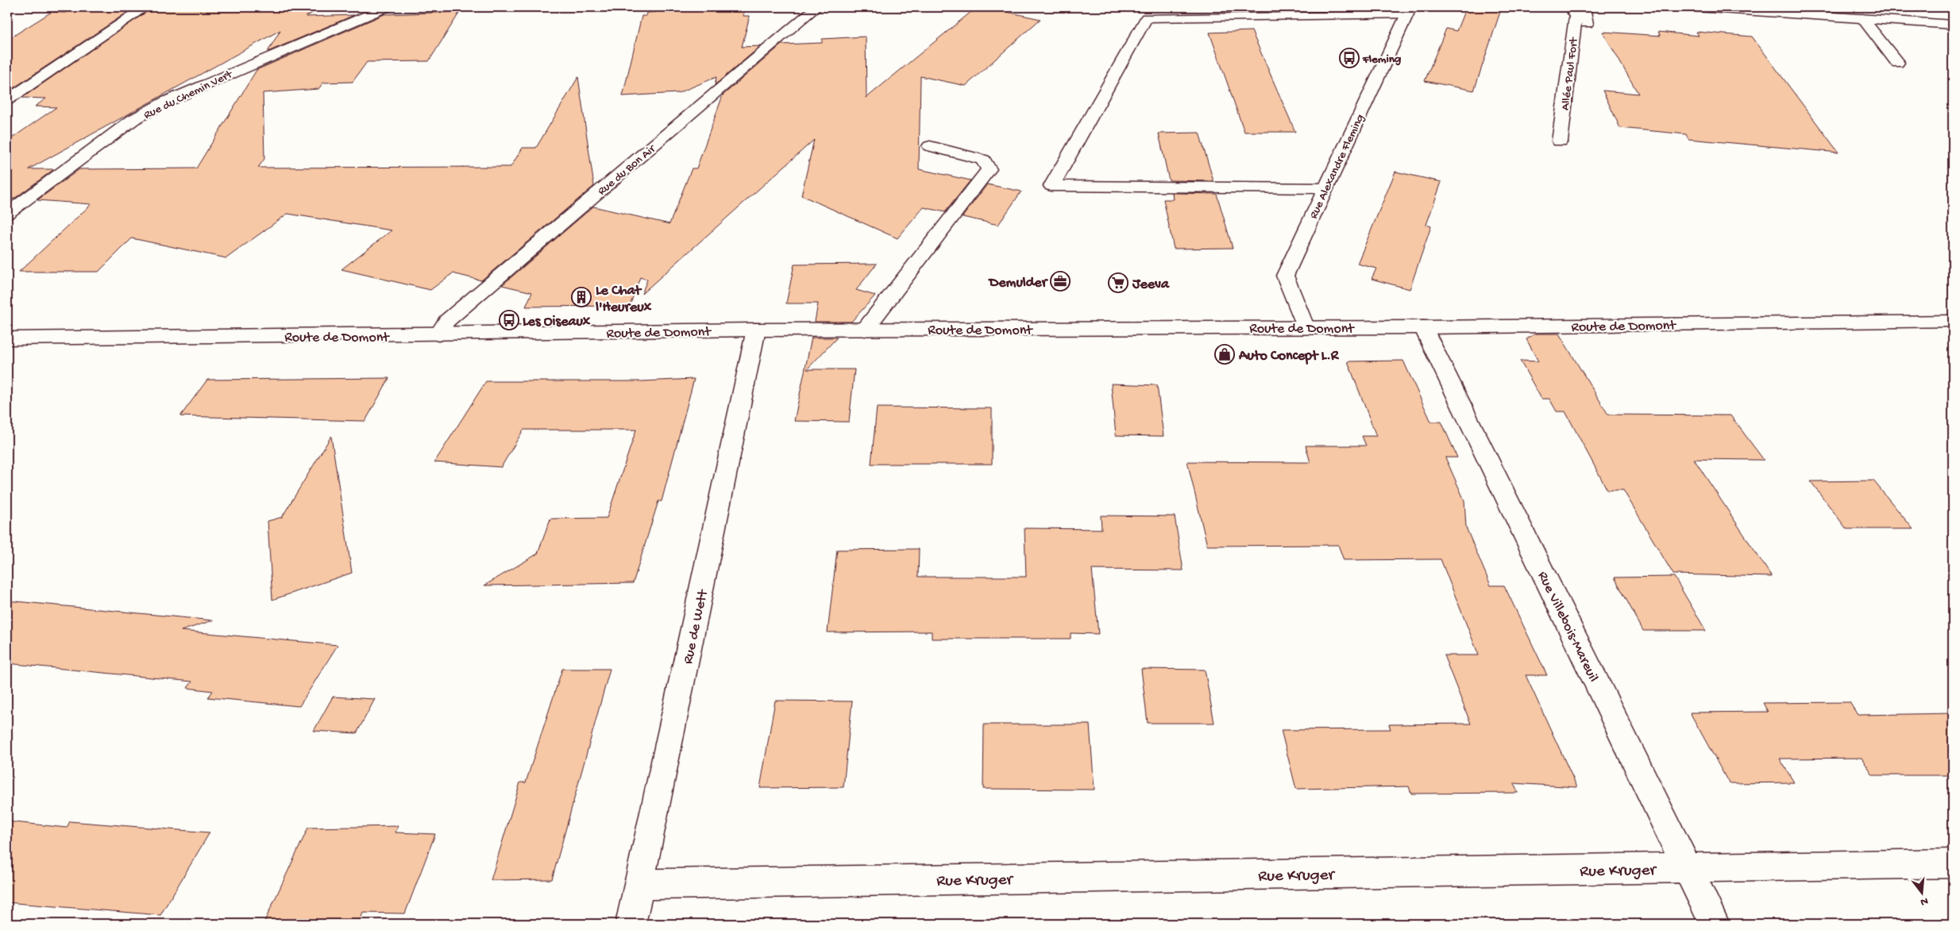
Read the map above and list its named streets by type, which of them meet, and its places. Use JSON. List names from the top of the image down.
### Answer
{
  "streets": {
    "street": [
      "Allée Paul Fort",
      "Rue du Chemin Vert",
      "Rue Alexandre Fleming",
      "Rue du Bon Air",
      "Route de Domont",
      "Rue Villebois-Mareuil",
      "Rue de Wett",
      "Rue Kruger"
    ]
  },
  "crossings": [
    ["Rue Alexandre Fleming", "Route de Domont"],
    ["Rue du Bon Air", "Route de Domont"],
    ["Route de Domont", "Rue Villebois-Mareuil"],
    ["Route de Domont", "Rue de Wett"],
    ["Rue Villebois-Mareuil", "Rue Kruger"],
    ["Rue de Wett", "Rue Kruger"]
  ],
  "places": {
    "bus stop": ["Fleming", "Les Oiseaux"],
    "office": ["Demulder"],
    "supermarket": ["Jeeva"],
    "building": ["Le Chat l'Heureux"],
    "shop": ["Auto Concept L.R"]
  },
  "north": "bottom"
}
